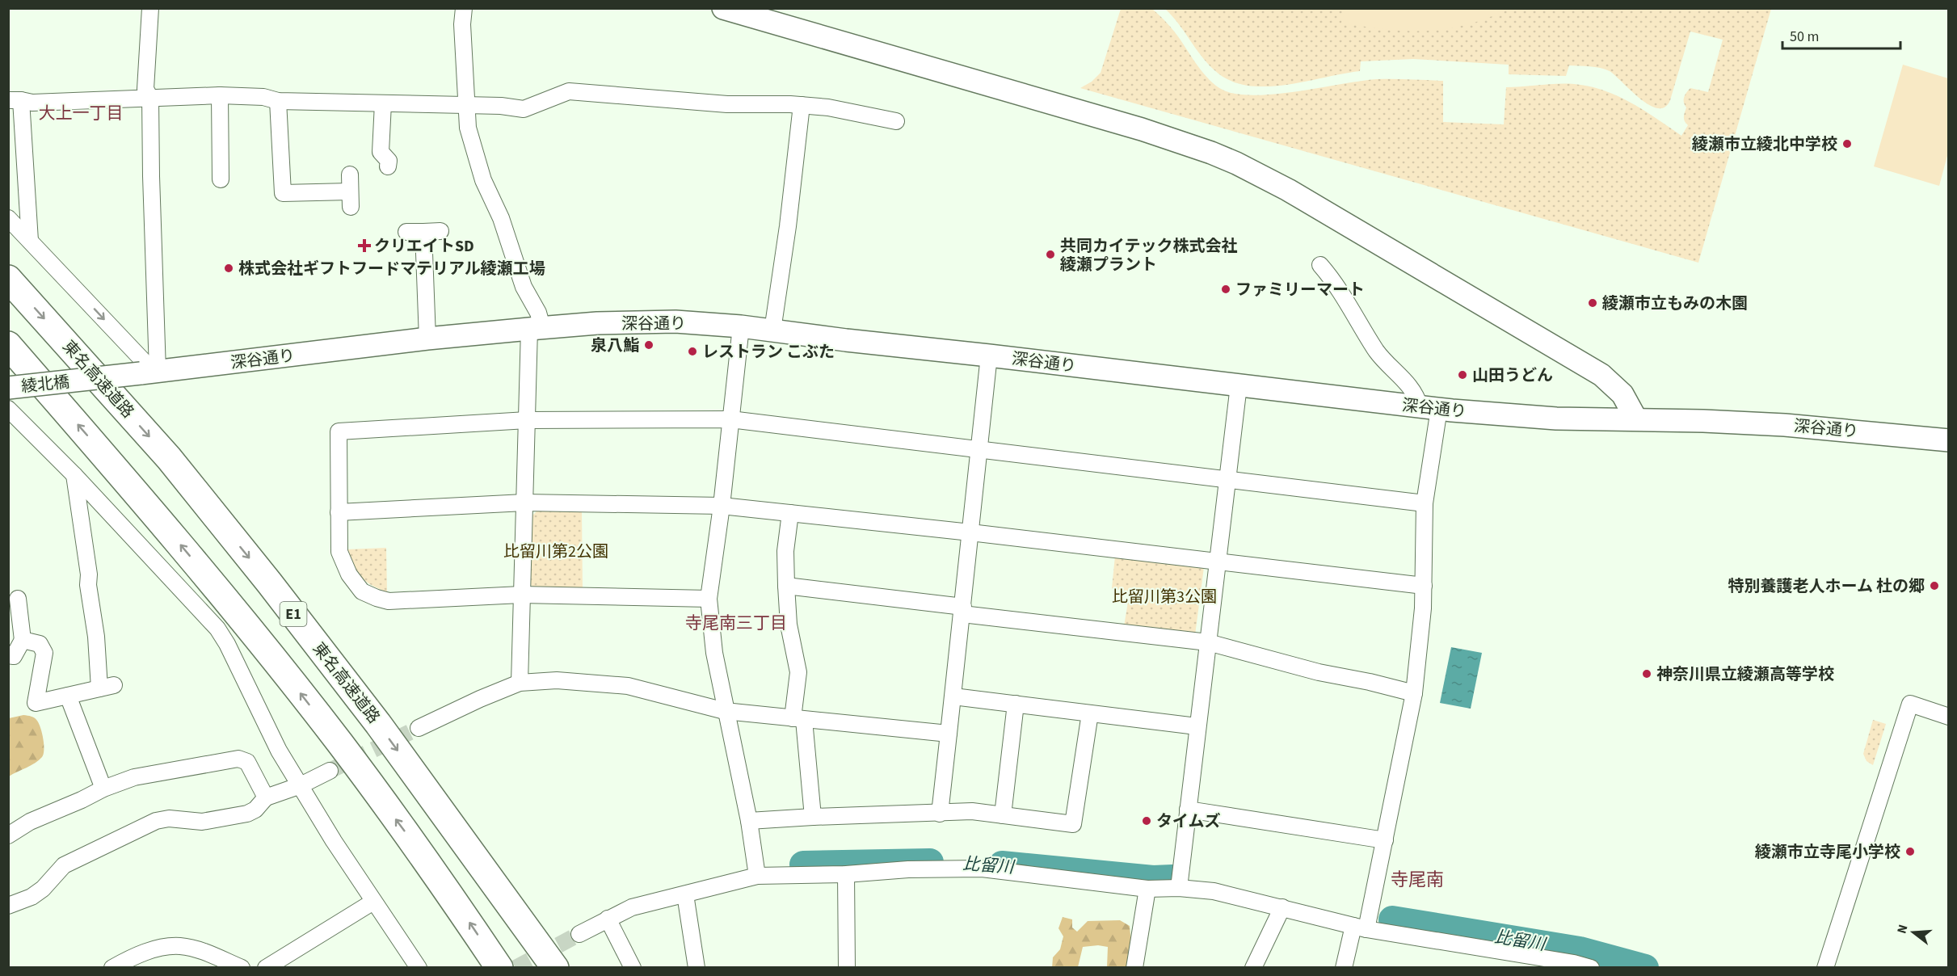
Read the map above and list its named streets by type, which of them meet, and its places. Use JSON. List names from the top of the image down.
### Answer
{
  "streets": {
    "highway": ["東名高速道路", "E1"],
    "street": ["深谷通り", "綾北橋"]
  },
  "crossings": [
    ["深谷通り", "綾北橋"]
  ],
  "districts": ["大上一丁目", "寺尾南三丁目", "寺尾南"],
  "water": ["比留川"],
  "parks": ["比留川第2公園", "比留川第3公園"],
  "places": {
    "other": [
      "綾瀬市立綾北中学校",
      "共同カイテック株式会社 綾瀬プラント",
      "株式会社ギフトフードマテリアル綾瀬工場",
      "ファミリーマート",
      "綾瀬市立もみの木園",
      "泉八鮨",
      "レストラン こぶた",
      "山田うどん",
      "特別養護老人ホーム 杜の郷",
      "神奈川県立綾瀬高等学校",
      "タイムズ",
      "綾瀬市立寺尾小学校"
    ],
    "health": ["クリエイトSD"]
  },
  "scale_bar": "50 m",
  "north": "left"
}
